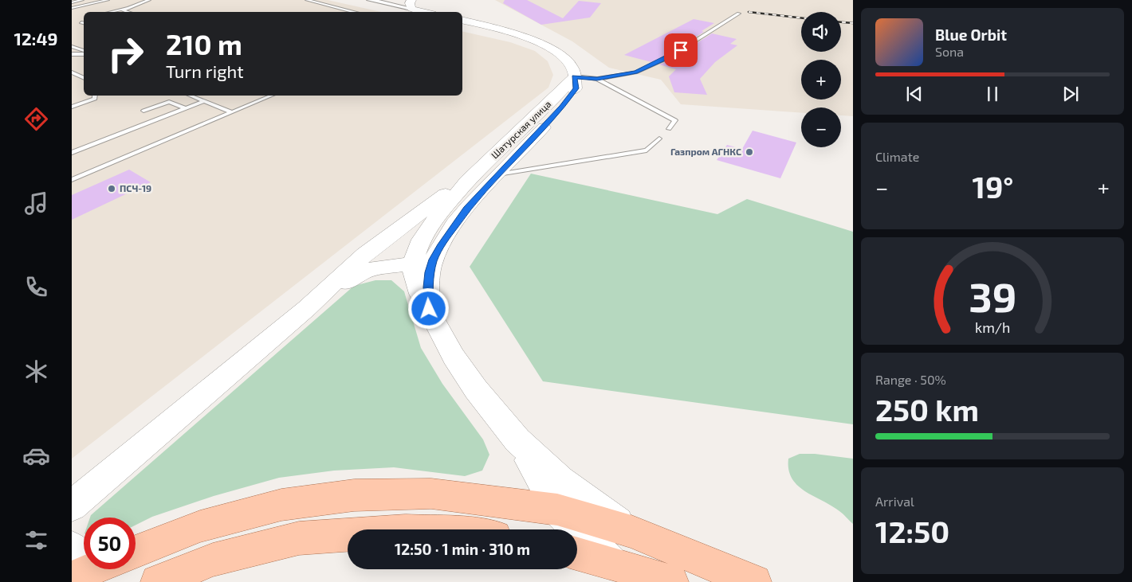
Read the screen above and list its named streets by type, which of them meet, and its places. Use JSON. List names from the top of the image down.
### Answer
{
  "streets": {
    "main road": ["Шатурская улица"]
  },
  "places": ["Газпром АГНКС", "ПСЧ-19"],
  "page": {
    "tabs": "12:49",
    "map_buttons": ["+", "−"],
    "turn": ["210 m", "Turn right"],
    "song": ["Blue Orbit", "Sona"],
    "tile": [
      "Climate",
      ["Range · 50%", "250 km"],
      ["Arrival", "12:50"]
    ],
    "heat": ["−", "19°", "+"],
    "limit": "50",
    "trip": "12:50 · 1 min · 310 m",
    "gauge": ["39", "km/h"]
  }
}
